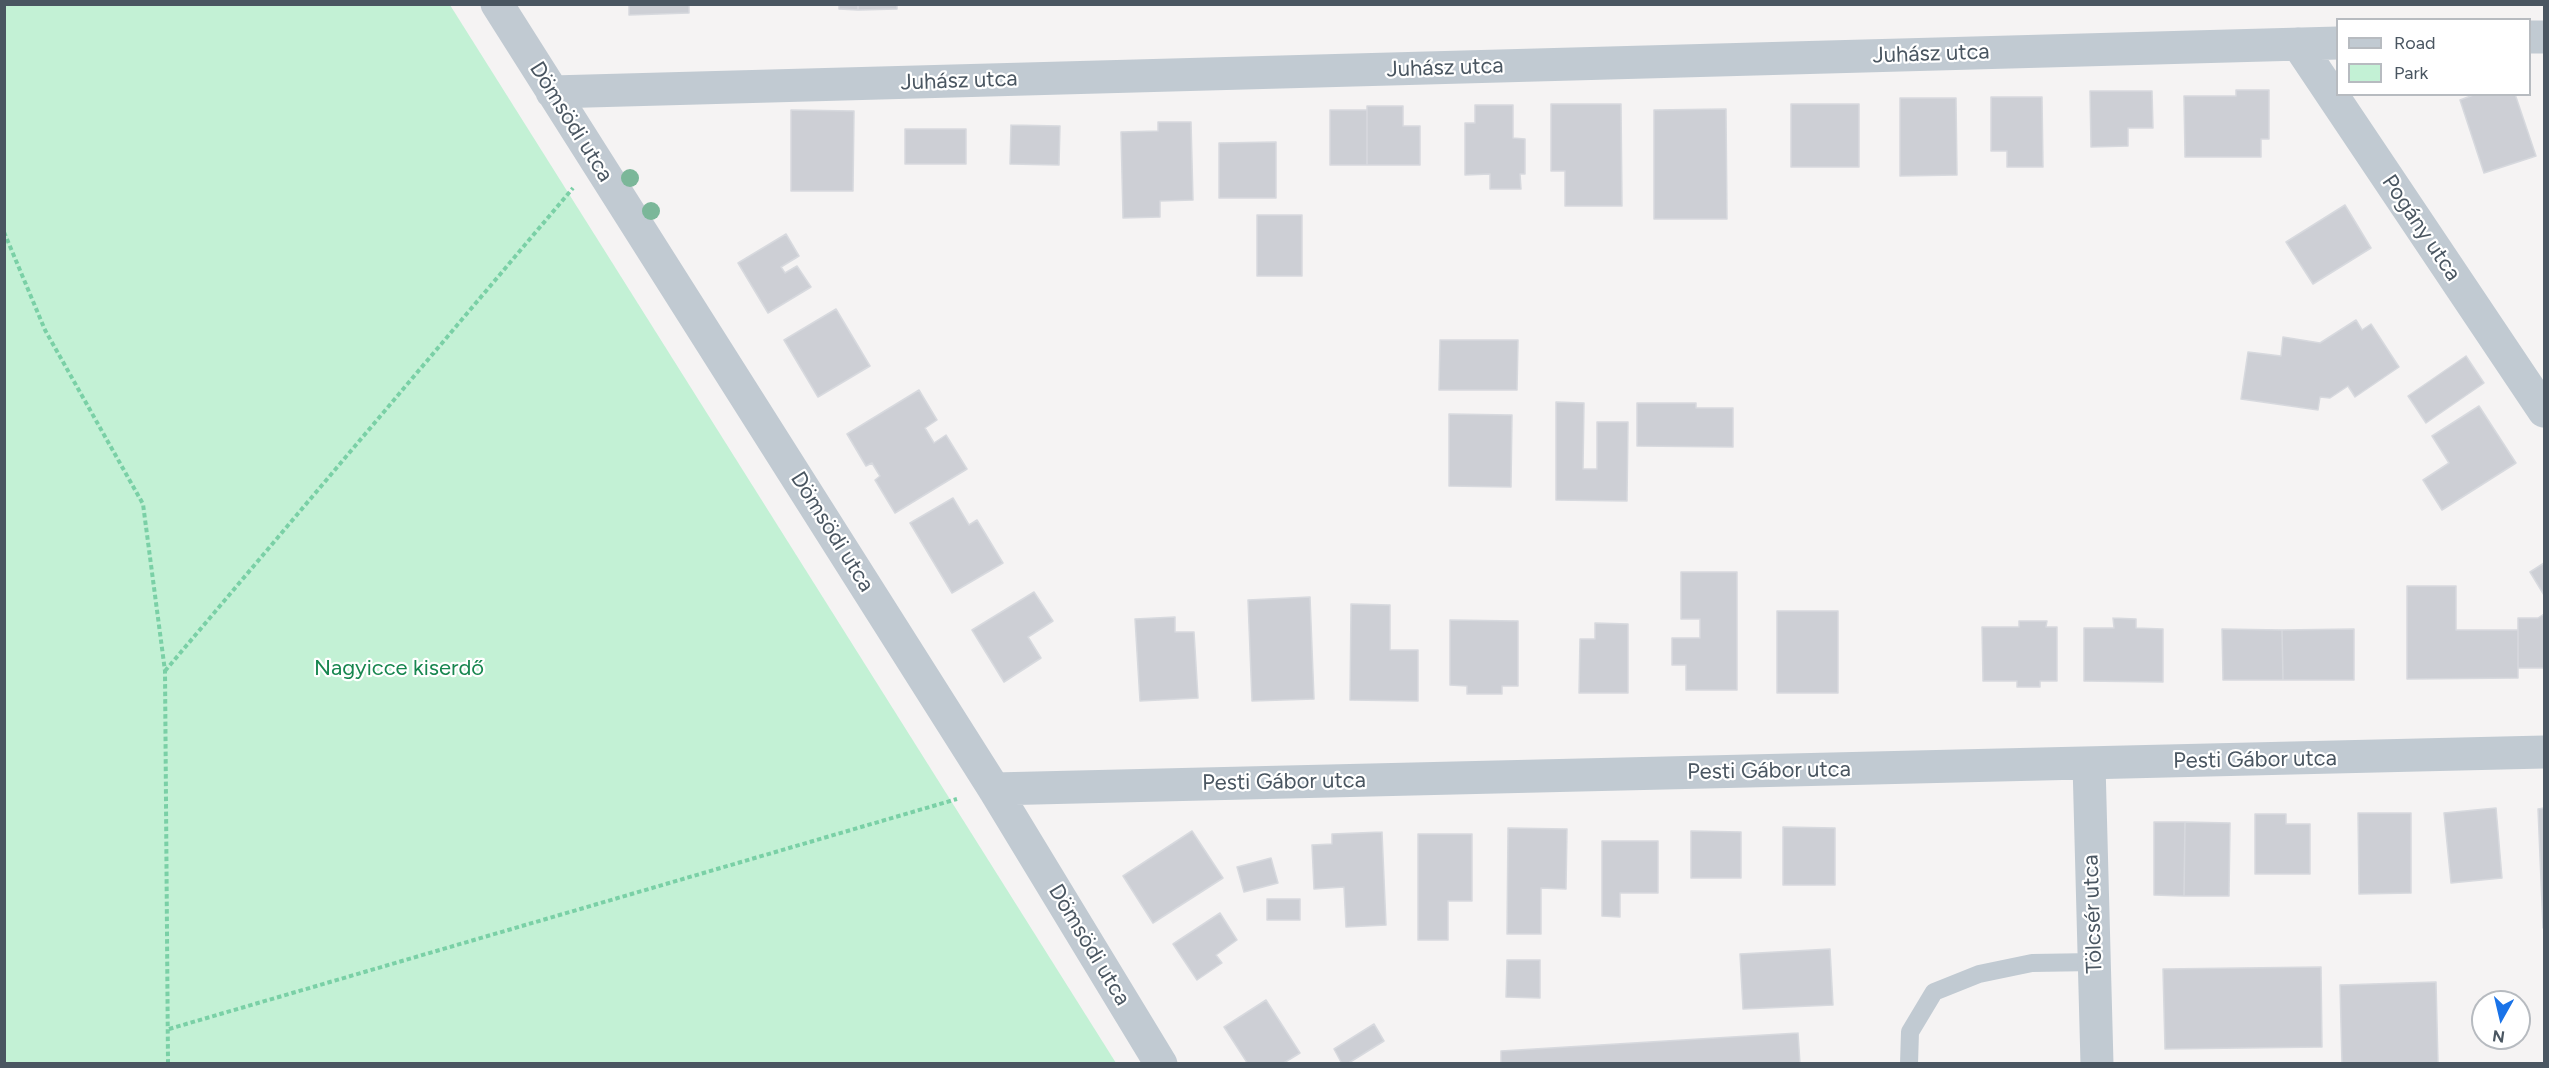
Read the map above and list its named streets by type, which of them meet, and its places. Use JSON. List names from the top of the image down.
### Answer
{
  "streets": {
    "street": [
      "Juhász utca",
      "Dömsödi utca",
      "Pogány utca",
      "Pesti Gábor utca",
      "Tölcsér utca"
    ]
  },
  "crossings": [
    ["Juhász utca", "Dömsödi utca"],
    ["Juhász utca", "Pogány utca"],
    ["Dömsödi utca", "Pesti Gábor utca"],
    ["Pesti Gábor utca", "Tölcsér utca"]
  ],
  "parks": ["Nagyicce kiserdő"],
  "legend": ["Road", "Park"],
  "north": "bottom"
}
